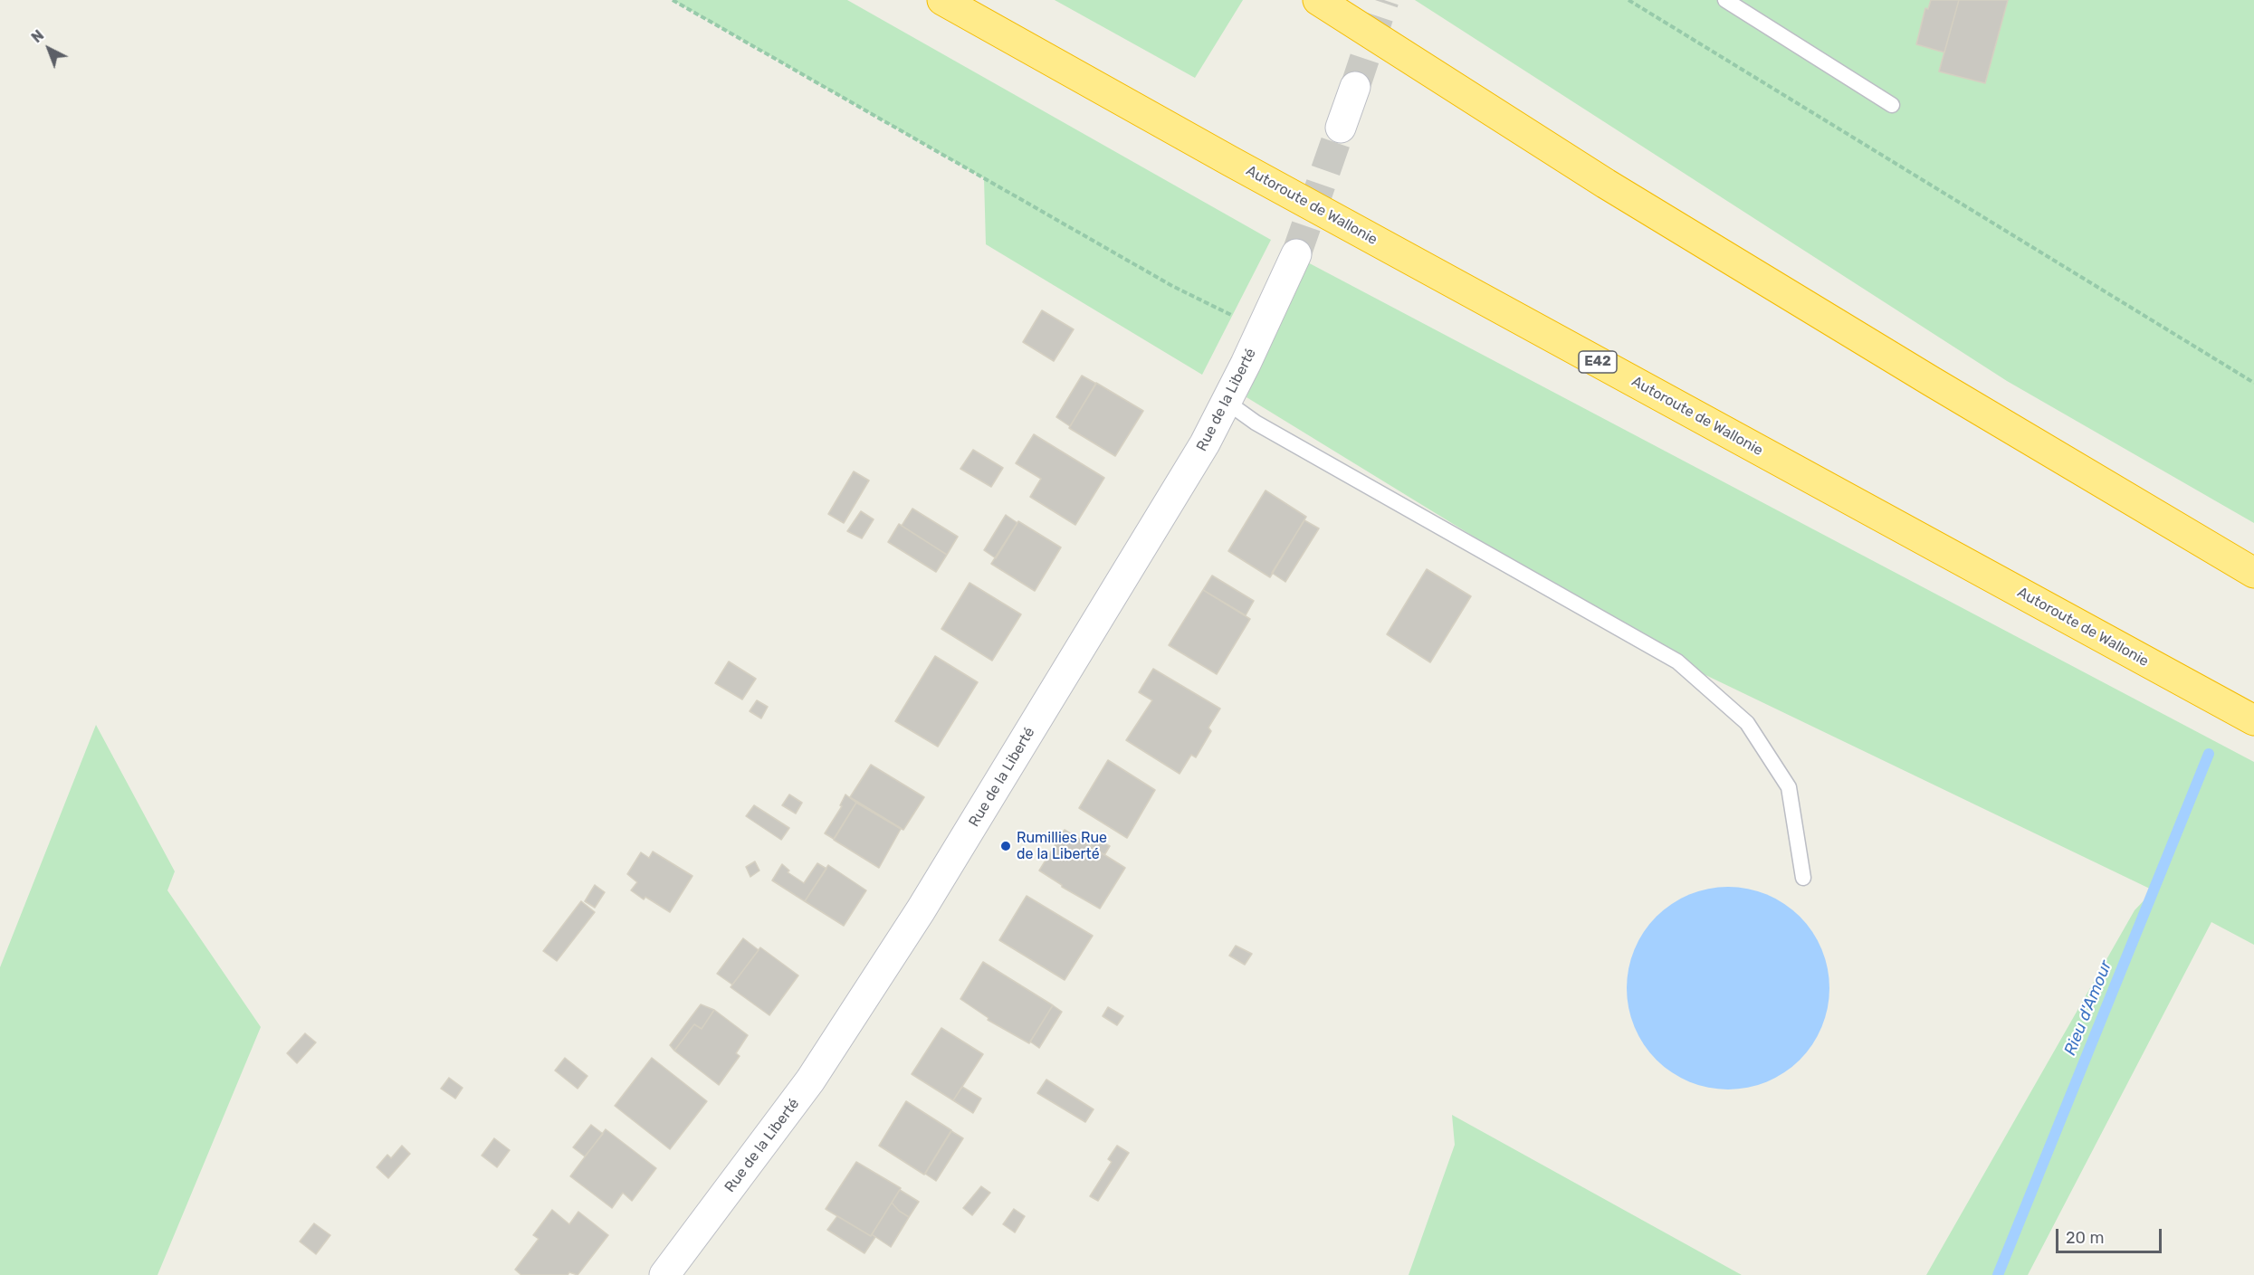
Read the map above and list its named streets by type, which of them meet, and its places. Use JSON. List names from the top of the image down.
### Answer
{
  "streets": {
    "highway": ["Autoroute de Wallonie", "E42"],
    "street": ["Rue de la Liberté"]
  },
  "water": ["Rieu d'Amour"],
  "places": ["Rumillies Rue de la Liberté"],
  "scale_bar": "20 m",
  "north": "top left"
}
